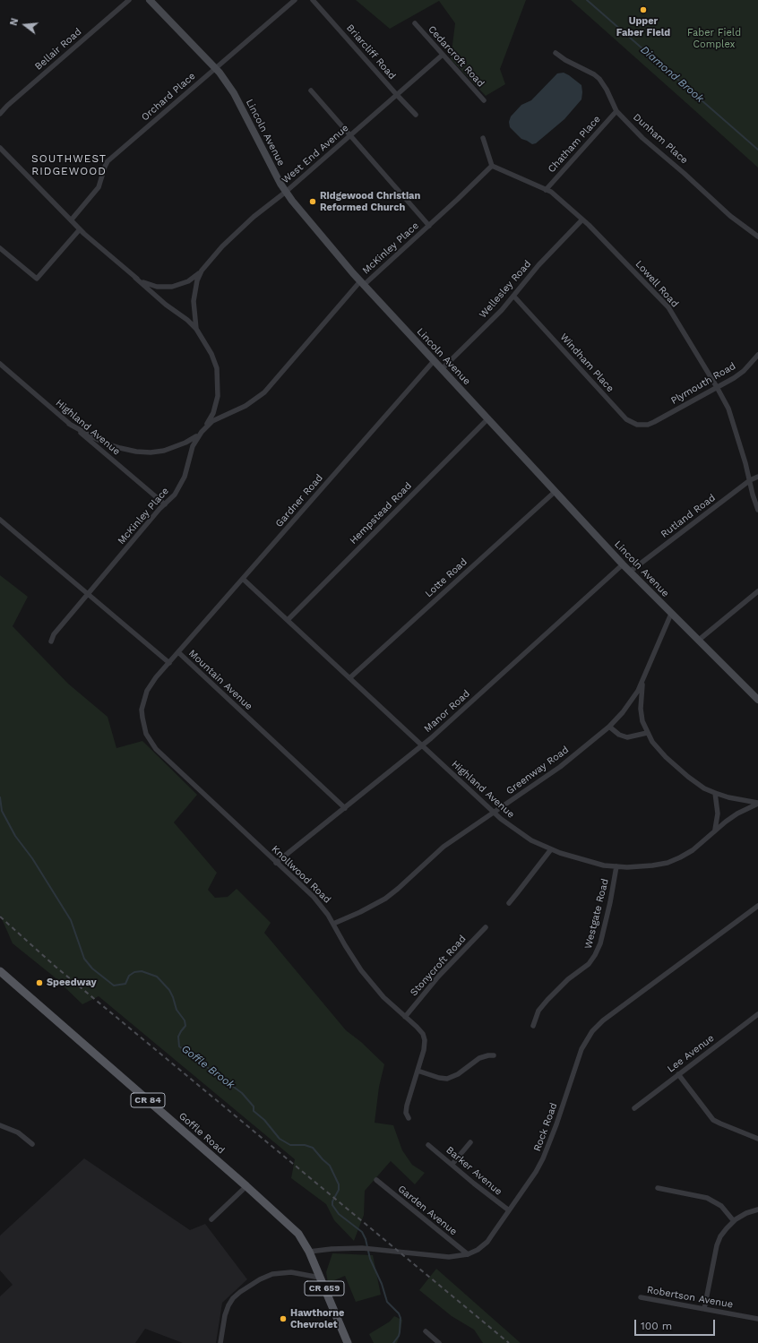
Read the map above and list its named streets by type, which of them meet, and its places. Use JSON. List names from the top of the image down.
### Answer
{
  "streets": {
    "main road": [
      "Lincoln Avenue",
      "CR 84",
      "Goffle Road",
      "CR 659"
    ],
    "street": [
      "Bellair Road",
      "Briarcliff Road",
      "Cedarcroft Road",
      "Orchard Place",
      "Dunham Place",
      "Chatham Place",
      "West End Avenue",
      "McKinley Place",
      "Lowell Road",
      "Wellesley Road",
      "Windham Place",
      "Plymouth Road",
      "Highland Avenue",
      "Gardner Road",
      "Hempstead Road",
      "Rutland Road",
      "Lotte Road",
      "Mountain Avenue",
      "Manor Road",
      "Greenway Road",
      "Knollwood Road",
      "Westgate Road",
      "Stonycroft Road",
      "Lee Avenue",
      "Rock Road",
      "Barker Avenue",
      "Garden Avenue",
      "Robertson Avenue"
    ]
  },
  "crossings": [
    ["Briarcliff Road", "West End Avenue"],
    ["Cedarcroft Road", "West End Avenue"],
    ["Orchard Place", "Lincoln Avenue"],
    ["Orchard Place", "West End Avenue"],
    ["Lincoln Avenue", "West End Avenue"],
    ["Lincoln Avenue", "McKinley Place"],
    ["Lincoln Avenue", "Wellesley Road"],
    ["Lincoln Avenue", "Gardner Road"],
    ["Lincoln Avenue", "Hempstead Road"],
    ["Lincoln Avenue", "Rutland Road"],
    ["Lincoln Avenue", "Lotte Road"],
    ["Lincoln Avenue", "Manor Road"],
    ["Lincoln Avenue", "Greenway Road"],
    ["Dunham Place", "Chatham Place"],
    ["Chatham Place", "Lowell Road"],
    ["McKinley Place", "Lowell Road"],
    ["McKinley Place", "Highland Avenue"],
    ["Lowell Road", "Wellesley Road"],
    ["Lowell Road", "Plymouth Road"],
    ["Lowell Road", "Rutland Road"],
    ["Wellesley Road", "Windham Place"],
    ["Windham Place", "Plymouth Road"],
    ["Highland Avenue", "Gardner Road"],
    ["Highland Avenue", "Hempstead Road"],
    ["Highland Avenue", "Lotte Road"],
    ["Highland Avenue", "Manor Road"],
    ["Highland Avenue", "Greenway Road"],
    ["Highland Avenue", "Westgate Road"],
    ["Gardner Road", "Mountain Avenue"],
    ["Mountain Avenue", "Manor Road"],
    ["Mountain Avenue", "Knollwood Road"],
    ["Manor Road", "Knollwood Road"],
    ["Greenway Road", "Knollwood Road"],
    ["Knollwood Road", "Stonycroft Road"],
    ["Rock Road", "Goffle Road"],
    ["Rock Road", "Barker Avenue"],
    ["Rock Road", "Garden Avenue"]
  ],
  "districts": ["SOUTHWEST RIDGEWOOD"],
  "water": ["Diamond Brook", "Goffle Brook"],
  "parks": ["Faber Field Complex"],
  "places": [
    "Upper Faber Field",
    "Ridgewood Christian Reformed Church",
    "Speedway",
    "Hawthorne Chevrolet"
  ],
  "scale_bar": "100 m",
  "north": "left"
}
